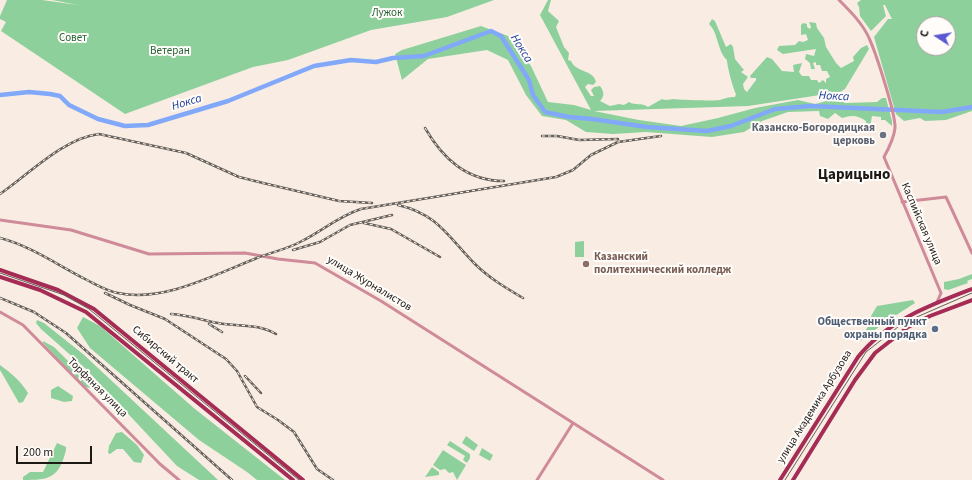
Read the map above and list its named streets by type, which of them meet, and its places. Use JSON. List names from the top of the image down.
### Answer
{
  "streets": {
    "main road": ["Сибирский тракт", "улица Академика Арбузова"],
    "street": ["Каспийская улица", "улица Журналистов", "Торфяная улица"]
  },
  "crossings": [
    ["Каспийская улица", "улица Академика Арбузова"]
  ],
  "districts": ["Царицыно"],
  "water": ["Нокса"],
  "parks": ["Лужок", "Совет", "Ветеран"],
  "places": ["Казанско-Богородицкая церковь", "Казанский политехнический колледж", "Общественный пункт охраны порядка"],
  "scale_bar": "200 m",
  "north": "left"
}
